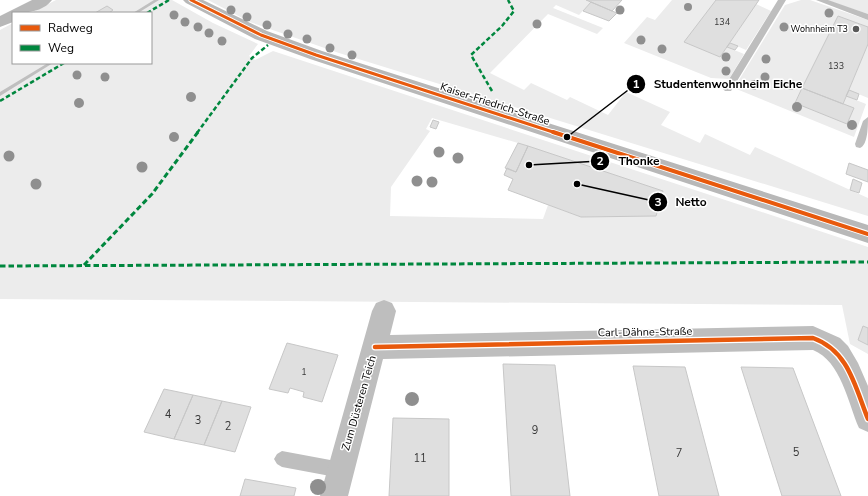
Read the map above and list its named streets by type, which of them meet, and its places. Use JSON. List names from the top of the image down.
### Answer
{
  "streets": {
    "street": ["Kaiser-Friedrich-Straße", "Carl-Dähne-Straße", "Zum Düsteren Teich"]
  },
  "crossings": [
    ["Carl-Dähne-Straße", "Zum Düsteren Teich"]
  ],
  "places": [
    "Wohnheim T3",
    "Studentenwohnheim Eiche",
    "Thonke",
    "Netto"
  ],
  "house_numbers": [
    "134",
    "133",
    "1",
    "4",
    "3",
    "2",
    "9",
    "5",
    "7",
    "11"
  ],
  "legend": ["Radweg", "Weg"]
}
